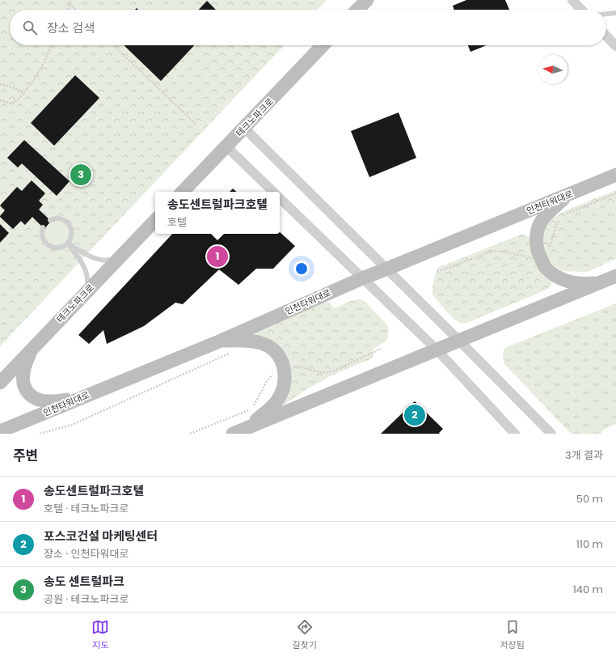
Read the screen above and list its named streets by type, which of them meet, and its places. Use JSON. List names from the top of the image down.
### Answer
{
  "streets": {
    "main road": ["테크노파크로", "인천타워대로"]
  },
  "crossings": [
    ["테크노파크로", "인천타워대로"]
  ],
  "north": "left",
  "page": {
    "search": "장소 검색",
    "pins": ["3", "1", "2"],
    "popup": ["송도센트럴파크호텔", "호텔"],
    "heading": ["주변", "3개 결과"],
    "list": [
      {
        "mark": "1",
        "name": "송도센트럴파크호텔",
        "note": "호텔 · 테크노파크로",
        "value": "50 m"
      },
      {
        "mark": "2",
        "name": "포스코건설 마케팅센터",
        "note": "장소 · 인천타워대로",
        "value": "110 m"
      },
      {
        "mark": "3",
        "name": "송도 센트럴파크",
        "note": "공원 · 테크노파크로",
        "value": "140 m"
      }
    ],
    "nav": ["지도", "길찾기", "저장됨"]
  }
}
